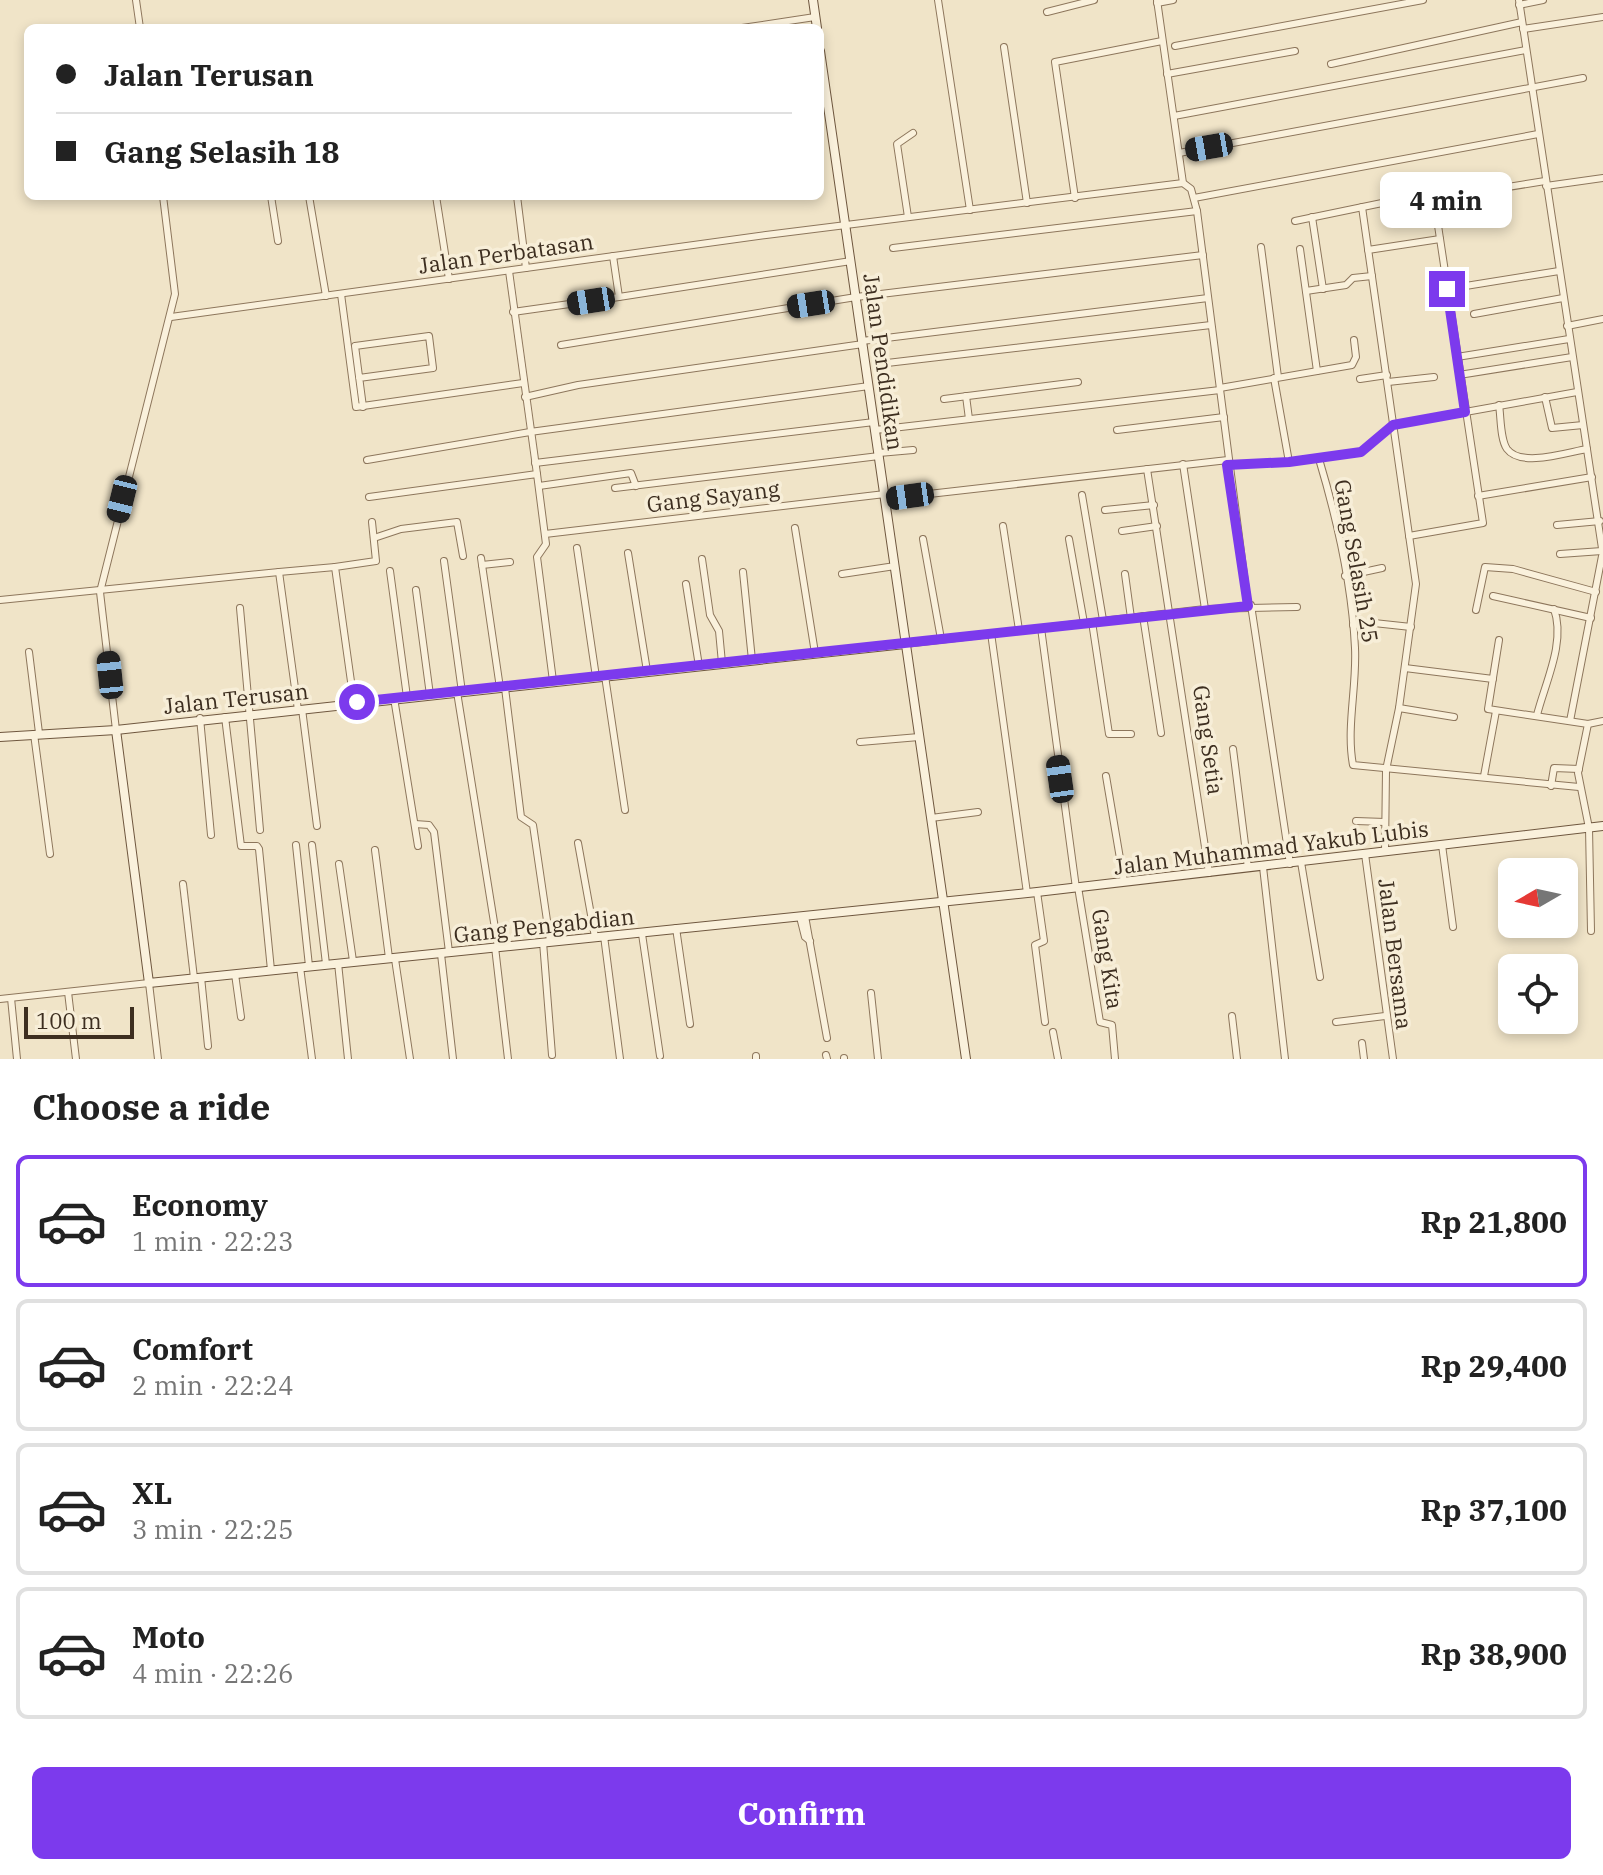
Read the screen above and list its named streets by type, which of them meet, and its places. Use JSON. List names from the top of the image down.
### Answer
{
  "streets": {
    "street": [
      "Jalan Perbatasan",
      "Jalan Pendidikan",
      "Gang Sayang",
      "Gang Selasih 25",
      "Jalan Terusan",
      "Gang Setia",
      "Jalan Muhammad Yakub Lubis",
      "Gang Pengabdian",
      "Jalan Bersama",
      "Gang Kita"
    ]
  },
  "crossings": [
    ["Jalan Perbatasan", "Jalan Pendidikan"],
    ["Jalan Pendidikan", "Gang Sayang"],
    ["Jalan Pendidikan", "Jalan Terusan"],
    ["Jalan Pendidikan", "Jalan Muhammad Yakub Lubis"],
    ["Jalan Pendidikan", "Gang Pengabdian"],
    ["Gang Sayang", "Gang Selasih 25"],
    ["Gang Sayang", "Gang Setia"],
    ["Gang Setia", "Jalan Muhammad Yakub Lubis"],
    ["Jalan Muhammad Yakub Lubis", "Gang Pengabdian"],
    ["Jalan Muhammad Yakub Lubis", "Jalan Bersama"],
    ["Jalan Muhammad Yakub Lubis", "Gang Kita"]
  ],
  "scale_bar": "100 m",
  "north": "left",
  "page": {
    "banner": ["Jalan Terusan", "Gang Selasih 18"],
    "bubble": "4 min",
    "scale": "100 m",
    "heading": "Choose a ride",
    "list": [
      {
        "name": "Economy",
        "note": "1 min · 22:23",
        "value": "Rp 21,800"
      },
      {
        "name": "Comfort",
        "note": "2 min · 22:24",
        "value": "Rp 29,400"
      },
      {
        "name": "XL",
        "note": "3 min · 22:25",
        "value": "Rp 37,100"
      },
      {
        "name": "Moto",
        "note": "4 min · 22:26",
        "value": "Rp 38,900"
      }
    ],
    "buttons": "Confirm"
  }
}
